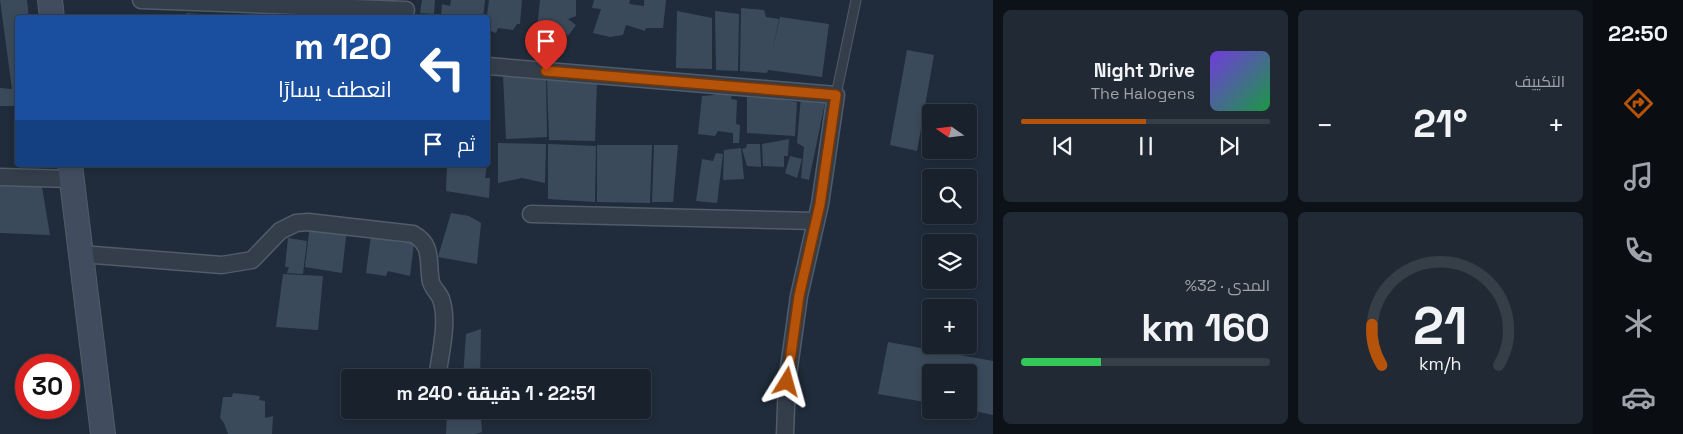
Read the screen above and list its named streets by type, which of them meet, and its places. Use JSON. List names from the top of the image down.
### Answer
{
  "north": "left",
  "page": {
    "tabs": "22:50",
    "tile": [
      "التكييف",
      ["المدى · 32%", "160 km"]
    ],
    "turn": ["120 m", "انعطف يسارًا"],
    "song": ["Night Drive", "The Halogens"],
    "heat": ["−", "21°", "+"],
    "map_buttons": ["+", "−"],
    "then": "ثم",
    "limit": "30",
    "trip": "22:51 · 1 دقيقة · 240 m",
    "gauge": ["21", "km/h"]
  }
}
